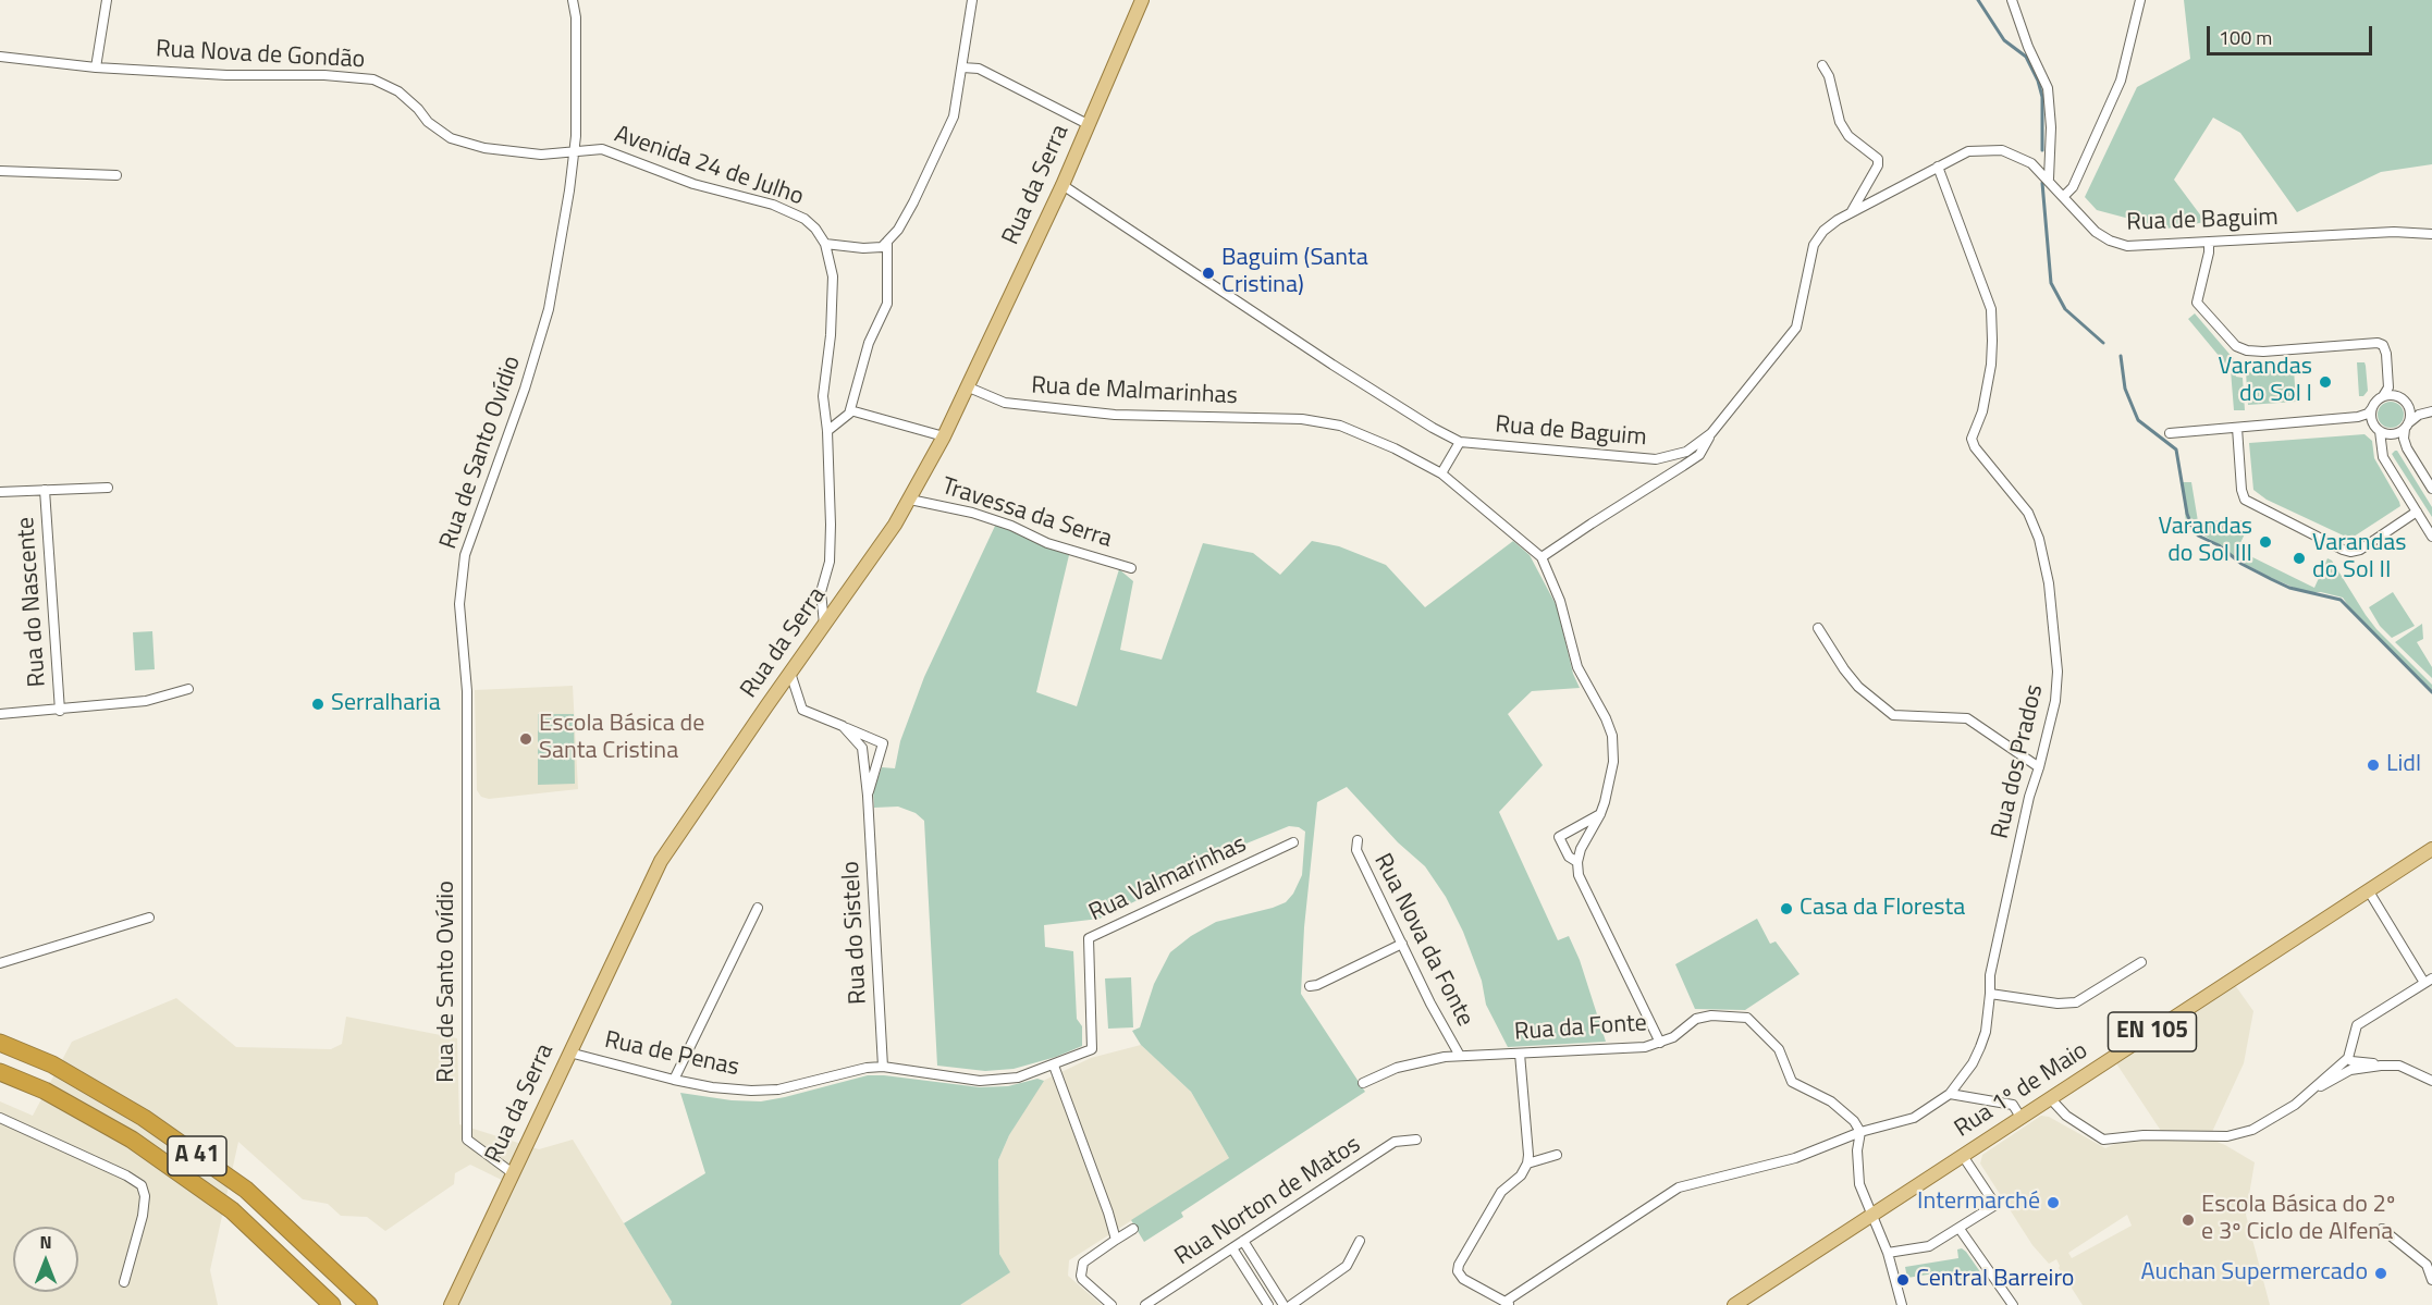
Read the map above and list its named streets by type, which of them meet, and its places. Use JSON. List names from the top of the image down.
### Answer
{
  "streets": {
    "highway": ["A 41"],
    "main road": ["Rua da Serra", "EN 105", "Rua 1º de Maio"],
    "street": [
      "Rua Nova de Gondão",
      "Avenida 24 de Julho",
      "Rua de Baguim",
      "Rua de Malmarinhas",
      "Rua de Santo Ovídio",
      "Travessa da Serra",
      "Rua do Nascente",
      "Rua dos Prados",
      "Rua Valmarinhas",
      "Rua do Sistelo",
      "Rua Nova da Fonte",
      "Rua da Fonte",
      "Rua de Penas",
      "Rua Norton de Matos"
    ]
  },
  "crossings": [
    ["Rua Nova de Gondão", "Avenida 24 de Julho"],
    ["Rua Nova de Gondão", "Rua de Santo Ovídio"],
    ["Avenida 24 de Julho", "Rua da Serra"],
    ["Avenida 24 de Julho", "Rua de Santo Ovídio"],
    ["Rua da Serra", "Rua de Baguim"],
    ["Rua da Serra", "Rua de Malmarinhas"],
    ["Rua da Serra", "Rua de Santo Ovídio"],
    ["Rua da Serra", "Travessa da Serra"],
    ["Rua da Serra", "Rua do Sistelo"],
    ["Rua da Serra", "Rua de Penas"],
    ["Rua de Baguim", "Rua dos Prados"],
    ["Rua dos Prados", "Rua da Fonte"],
    ["Rua Valmarinhas", "Rua de Penas"],
    ["Rua do Sistelo", "Rua de Penas"],
    ["Rua Nova da Fonte", "Rua da Fonte"]
  ],
  "places": [
    "Baguim (Santa Cristina)",
    "Varandas do Sol I",
    "Varandas do Sol III",
    "Varandas do Sol II",
    "Serralharia",
    "Escola Básica de Santa Cristina",
    "Lidl",
    "Casa da Floresta",
    "Intermarché",
    "Escola Básica do 2º e 3º Ciclo de Alfena",
    "Auchan Supermercado",
    "Central Barreiro"
  ],
  "scale_bar": "100 m",
  "north": "top"
}
